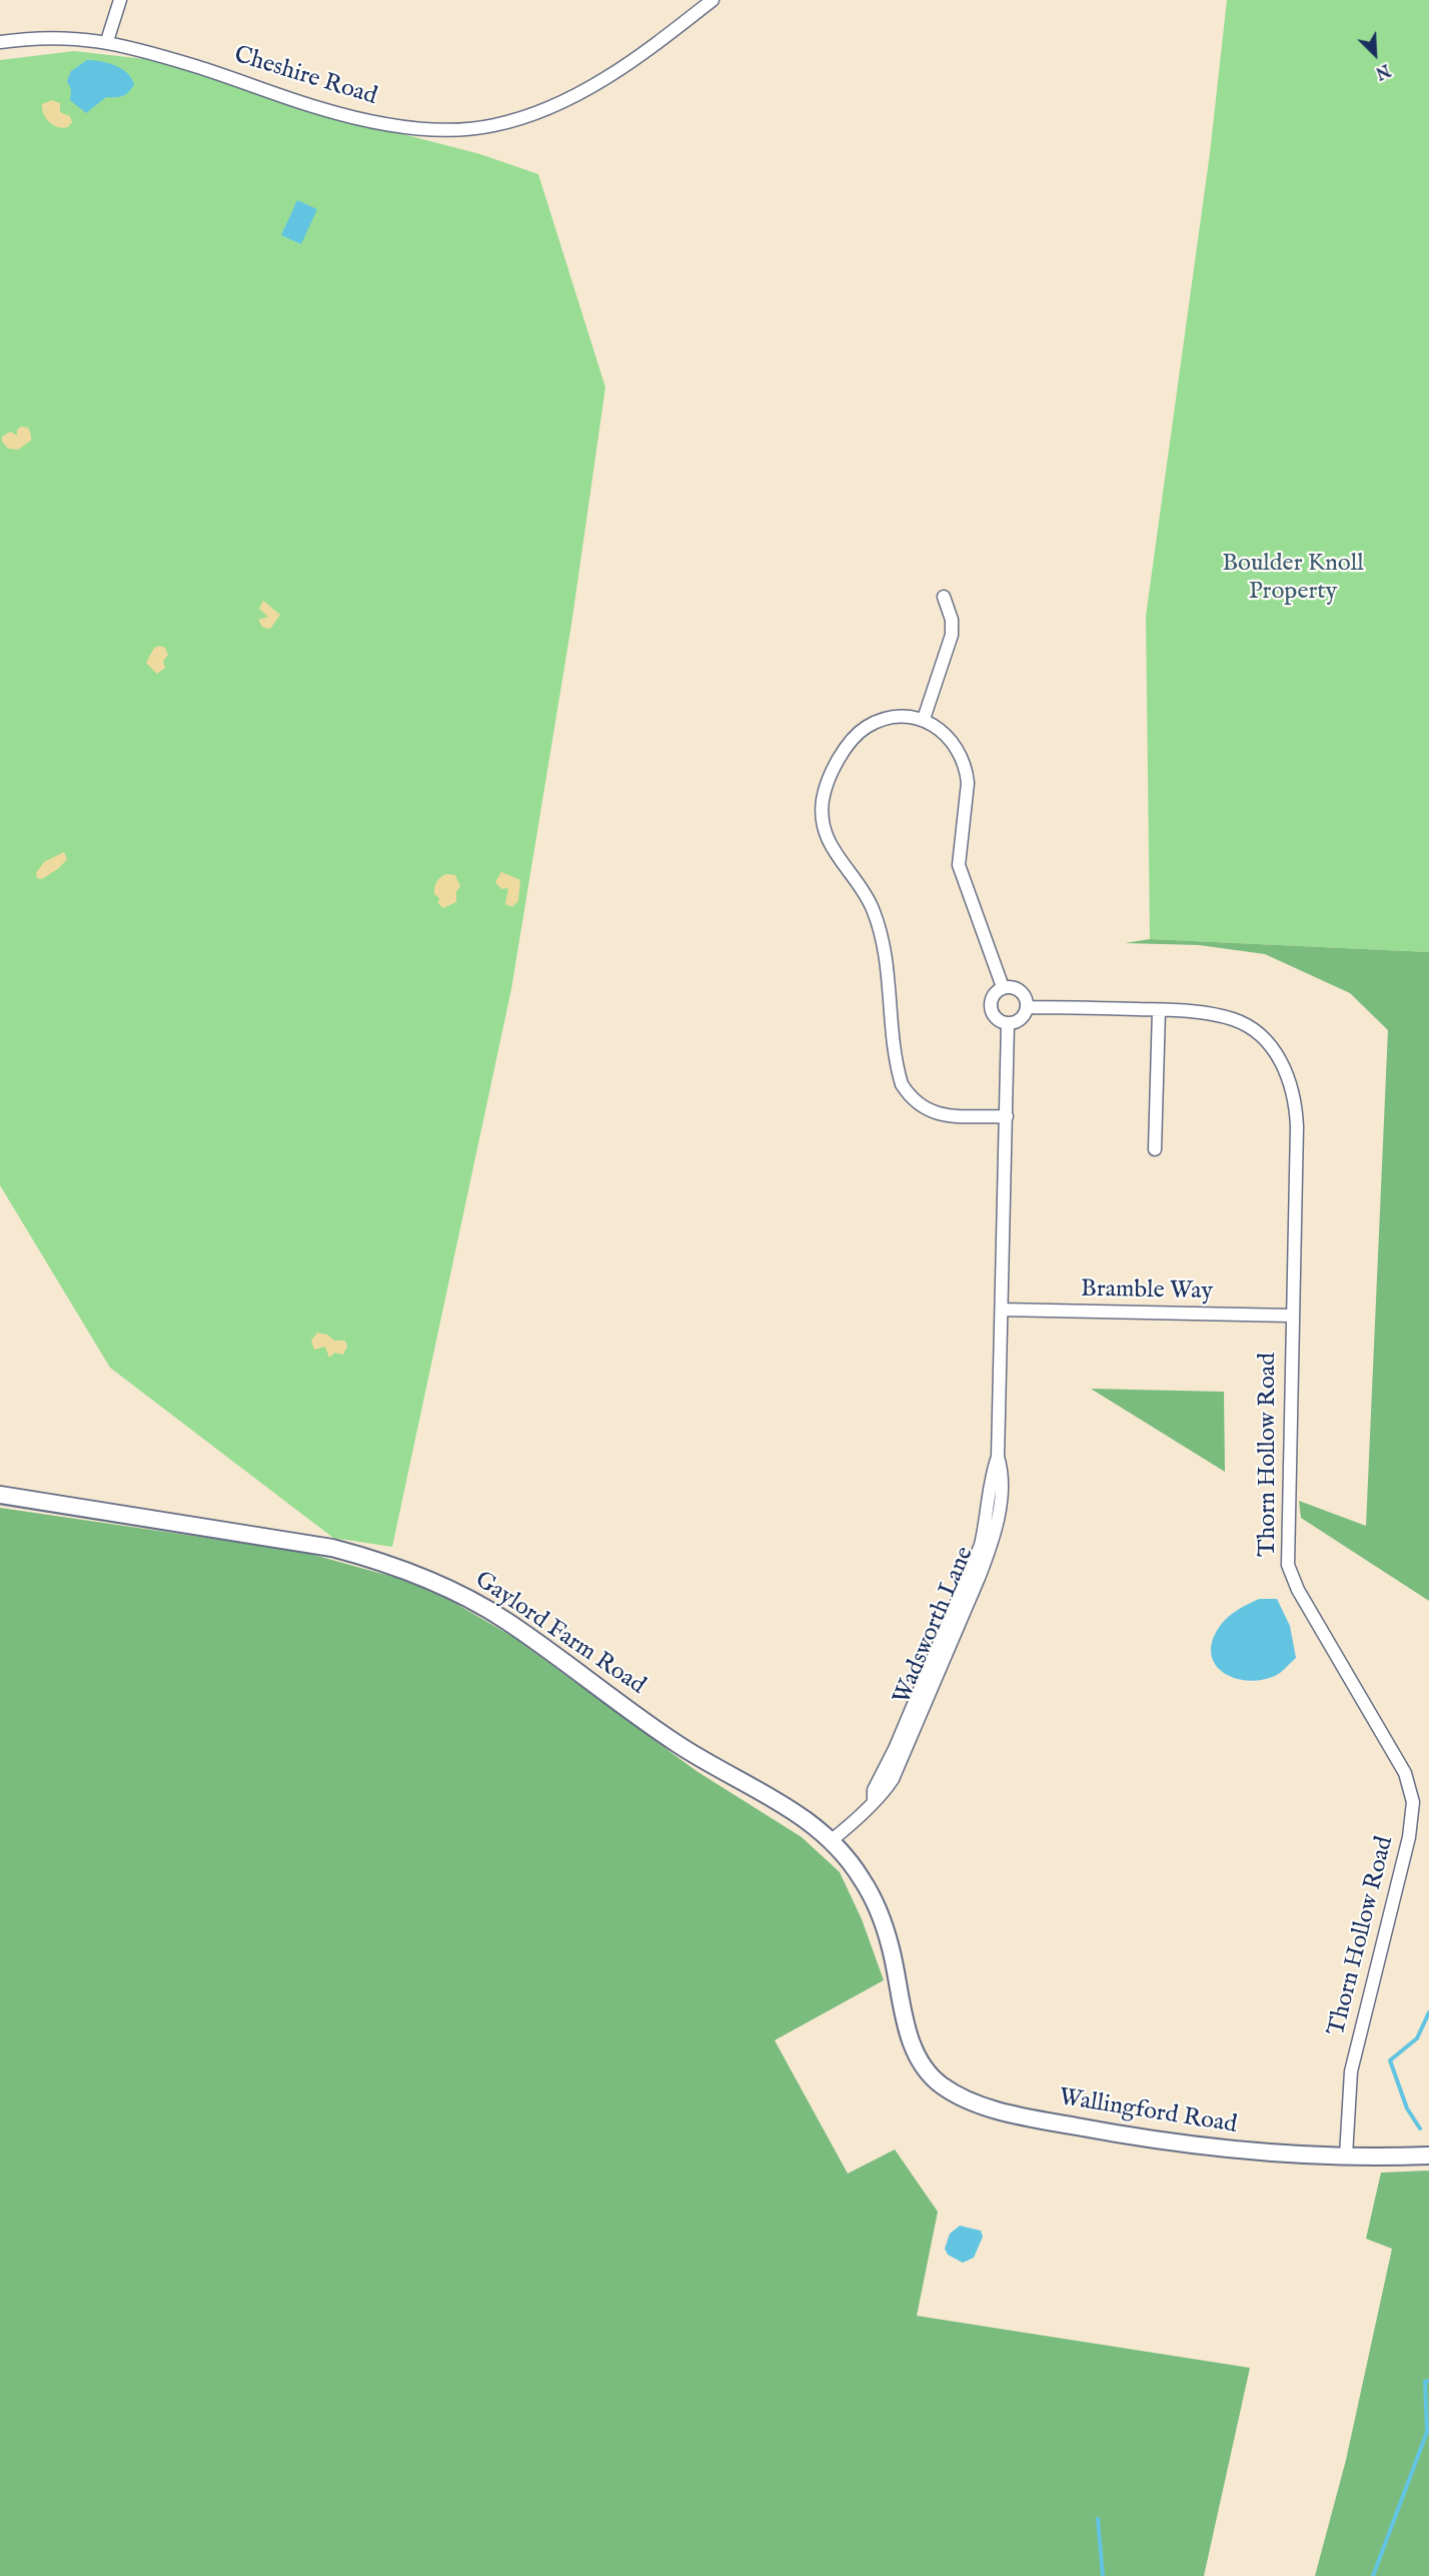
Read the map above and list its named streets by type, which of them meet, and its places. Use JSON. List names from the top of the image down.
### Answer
{
  "streets": {
    "street": [
      "Cheshire Road",
      "Bramble Way",
      "Thorn Hollow Road",
      "Wadsworth Lane",
      "Gaylord Farm Road",
      "Wallingford Road"
    ]
  },
  "crossings": [
    ["Bramble Way", "Thorn Hollow Road"],
    ["Bramble Way", "Wadsworth Lane"],
    ["Thorn Hollow Road", "Wadsworth Lane"],
    ["Thorn Hollow Road", "Wallingford Road"],
    ["Wadsworth Lane", "Gaylord Farm Road"],
    ["Gaylord Farm Road", "Wallingford Road"]
  ],
  "parks": ["Boulder Knoll Property"],
  "north": "bottom right"
}
